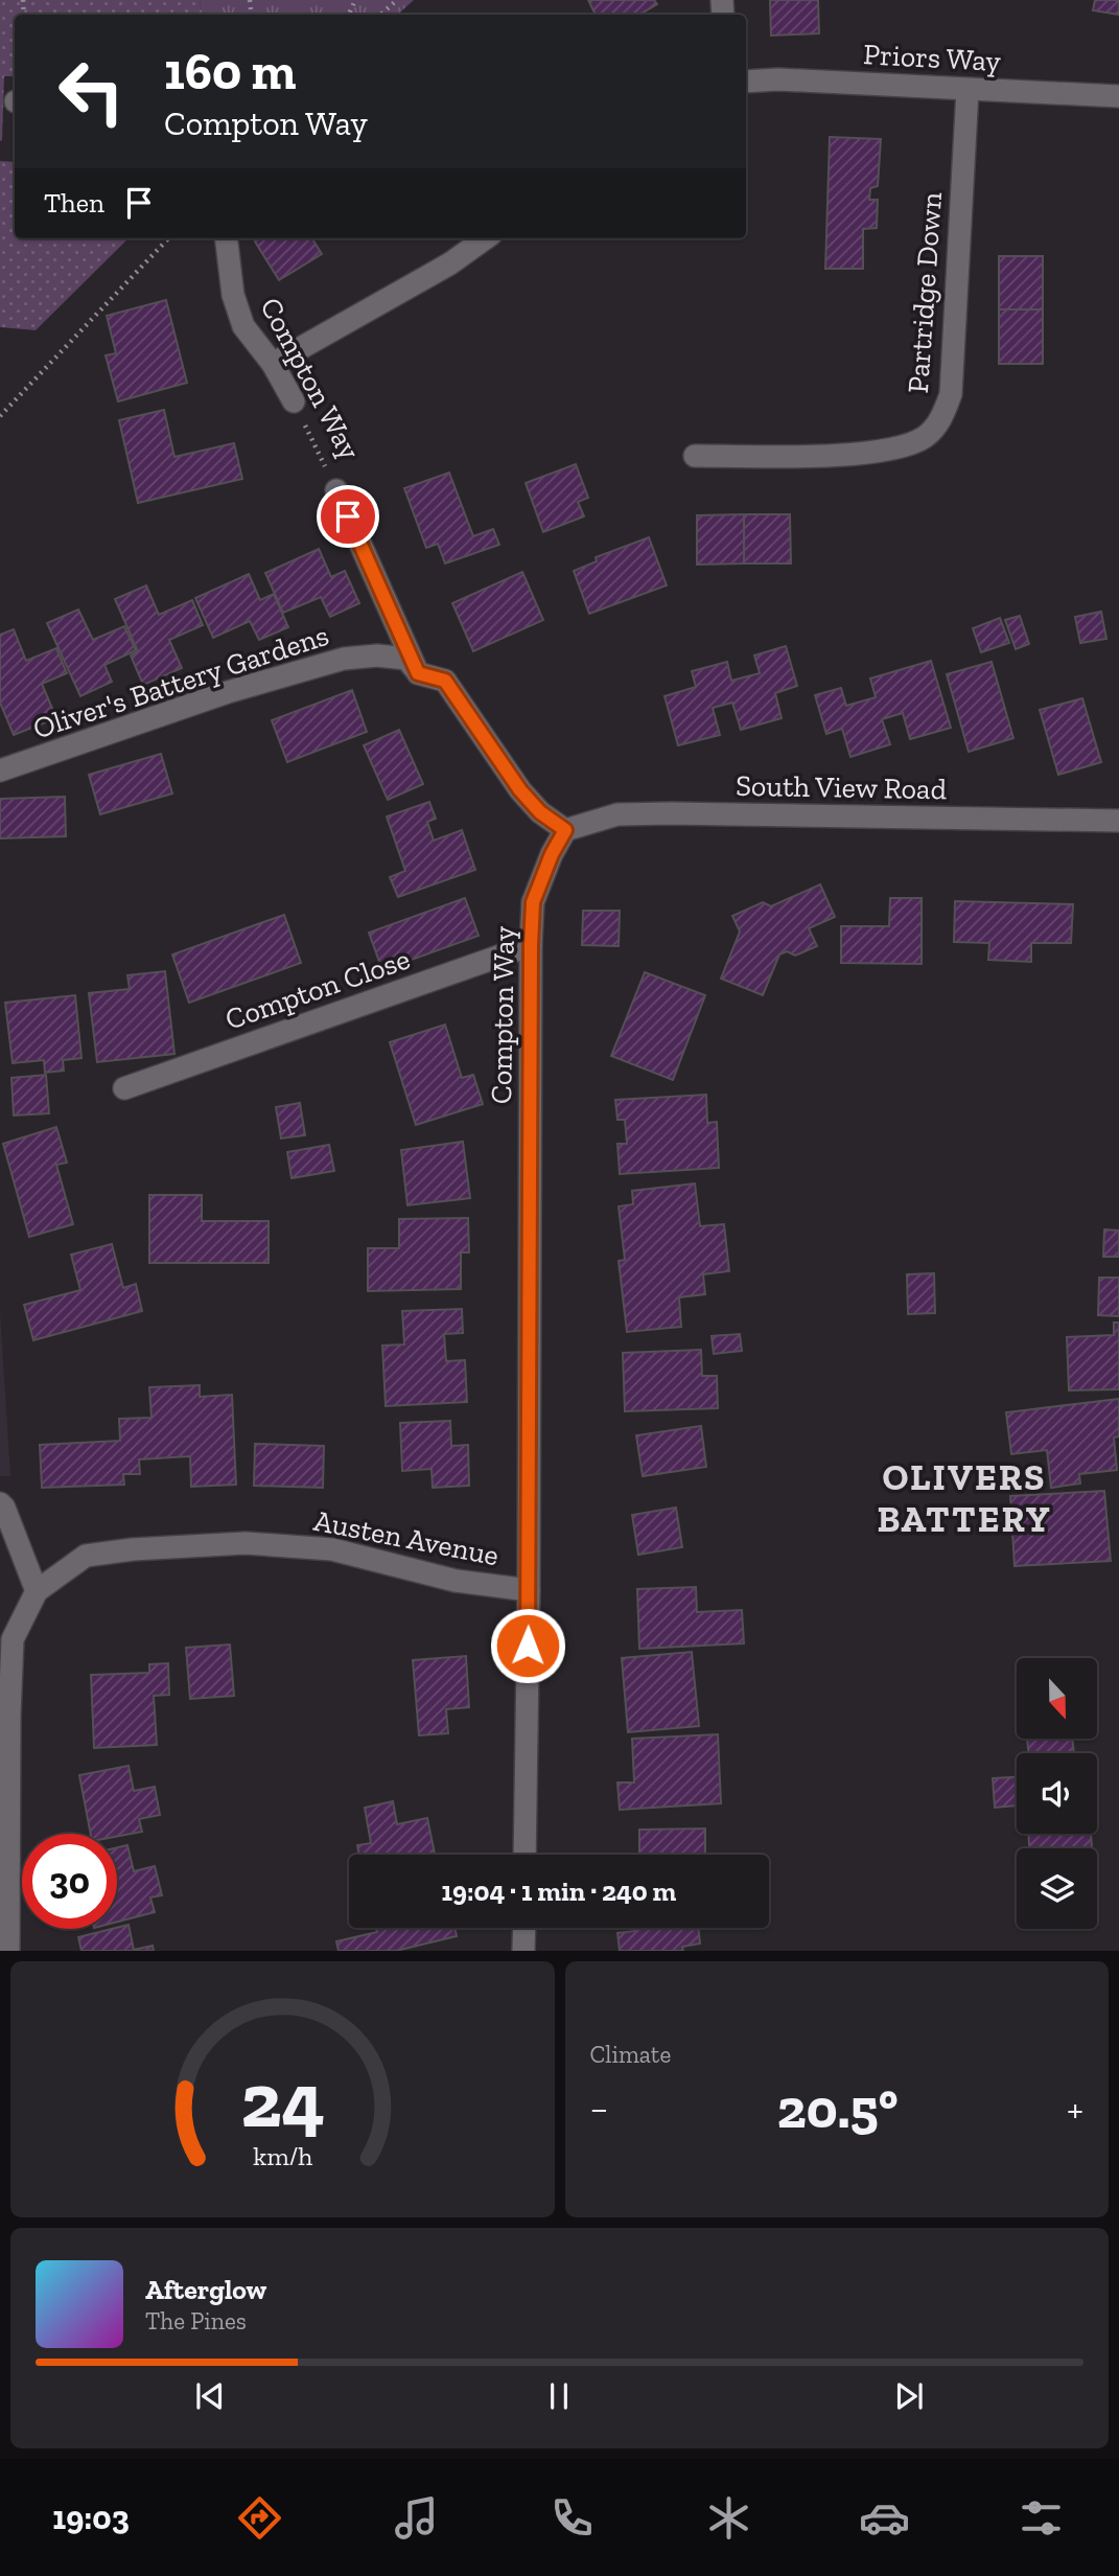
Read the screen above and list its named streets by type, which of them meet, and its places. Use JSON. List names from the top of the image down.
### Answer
{
  "streets": {
    "street": [
      "Priors Way",
      "Partridge Down",
      "Compton Way",
      "Oliver's Battery Gardens",
      "South View Road",
      "Compton Close",
      "Austen Avenue"
    ]
  },
  "crossings": [
    ["Priors Way", "Partridge Down"],
    ["Compton Way", "Oliver's Battery Gardens"],
    ["Compton Way", "South View Road"],
    ["Compton Way", "Compton Close"],
    ["Compton Way", "Austen Avenue"]
  ],
  "districts": ["OLIVERS BATTERY"],
  "north": "bottom",
  "page": {
    "turn": ["160 m", "Compton Way"],
    "then": "Then",
    "limit": "30",
    "trip": "19:04 · 1 min · 240 m",
    "tile": "Climate",
    "heat": ["−", "20.5°", "+"],
    "song": ["Afterglow", "The Pines"],
    "tabs": "19:03",
    "gauge": ["24", "km/h"]
  }
}
